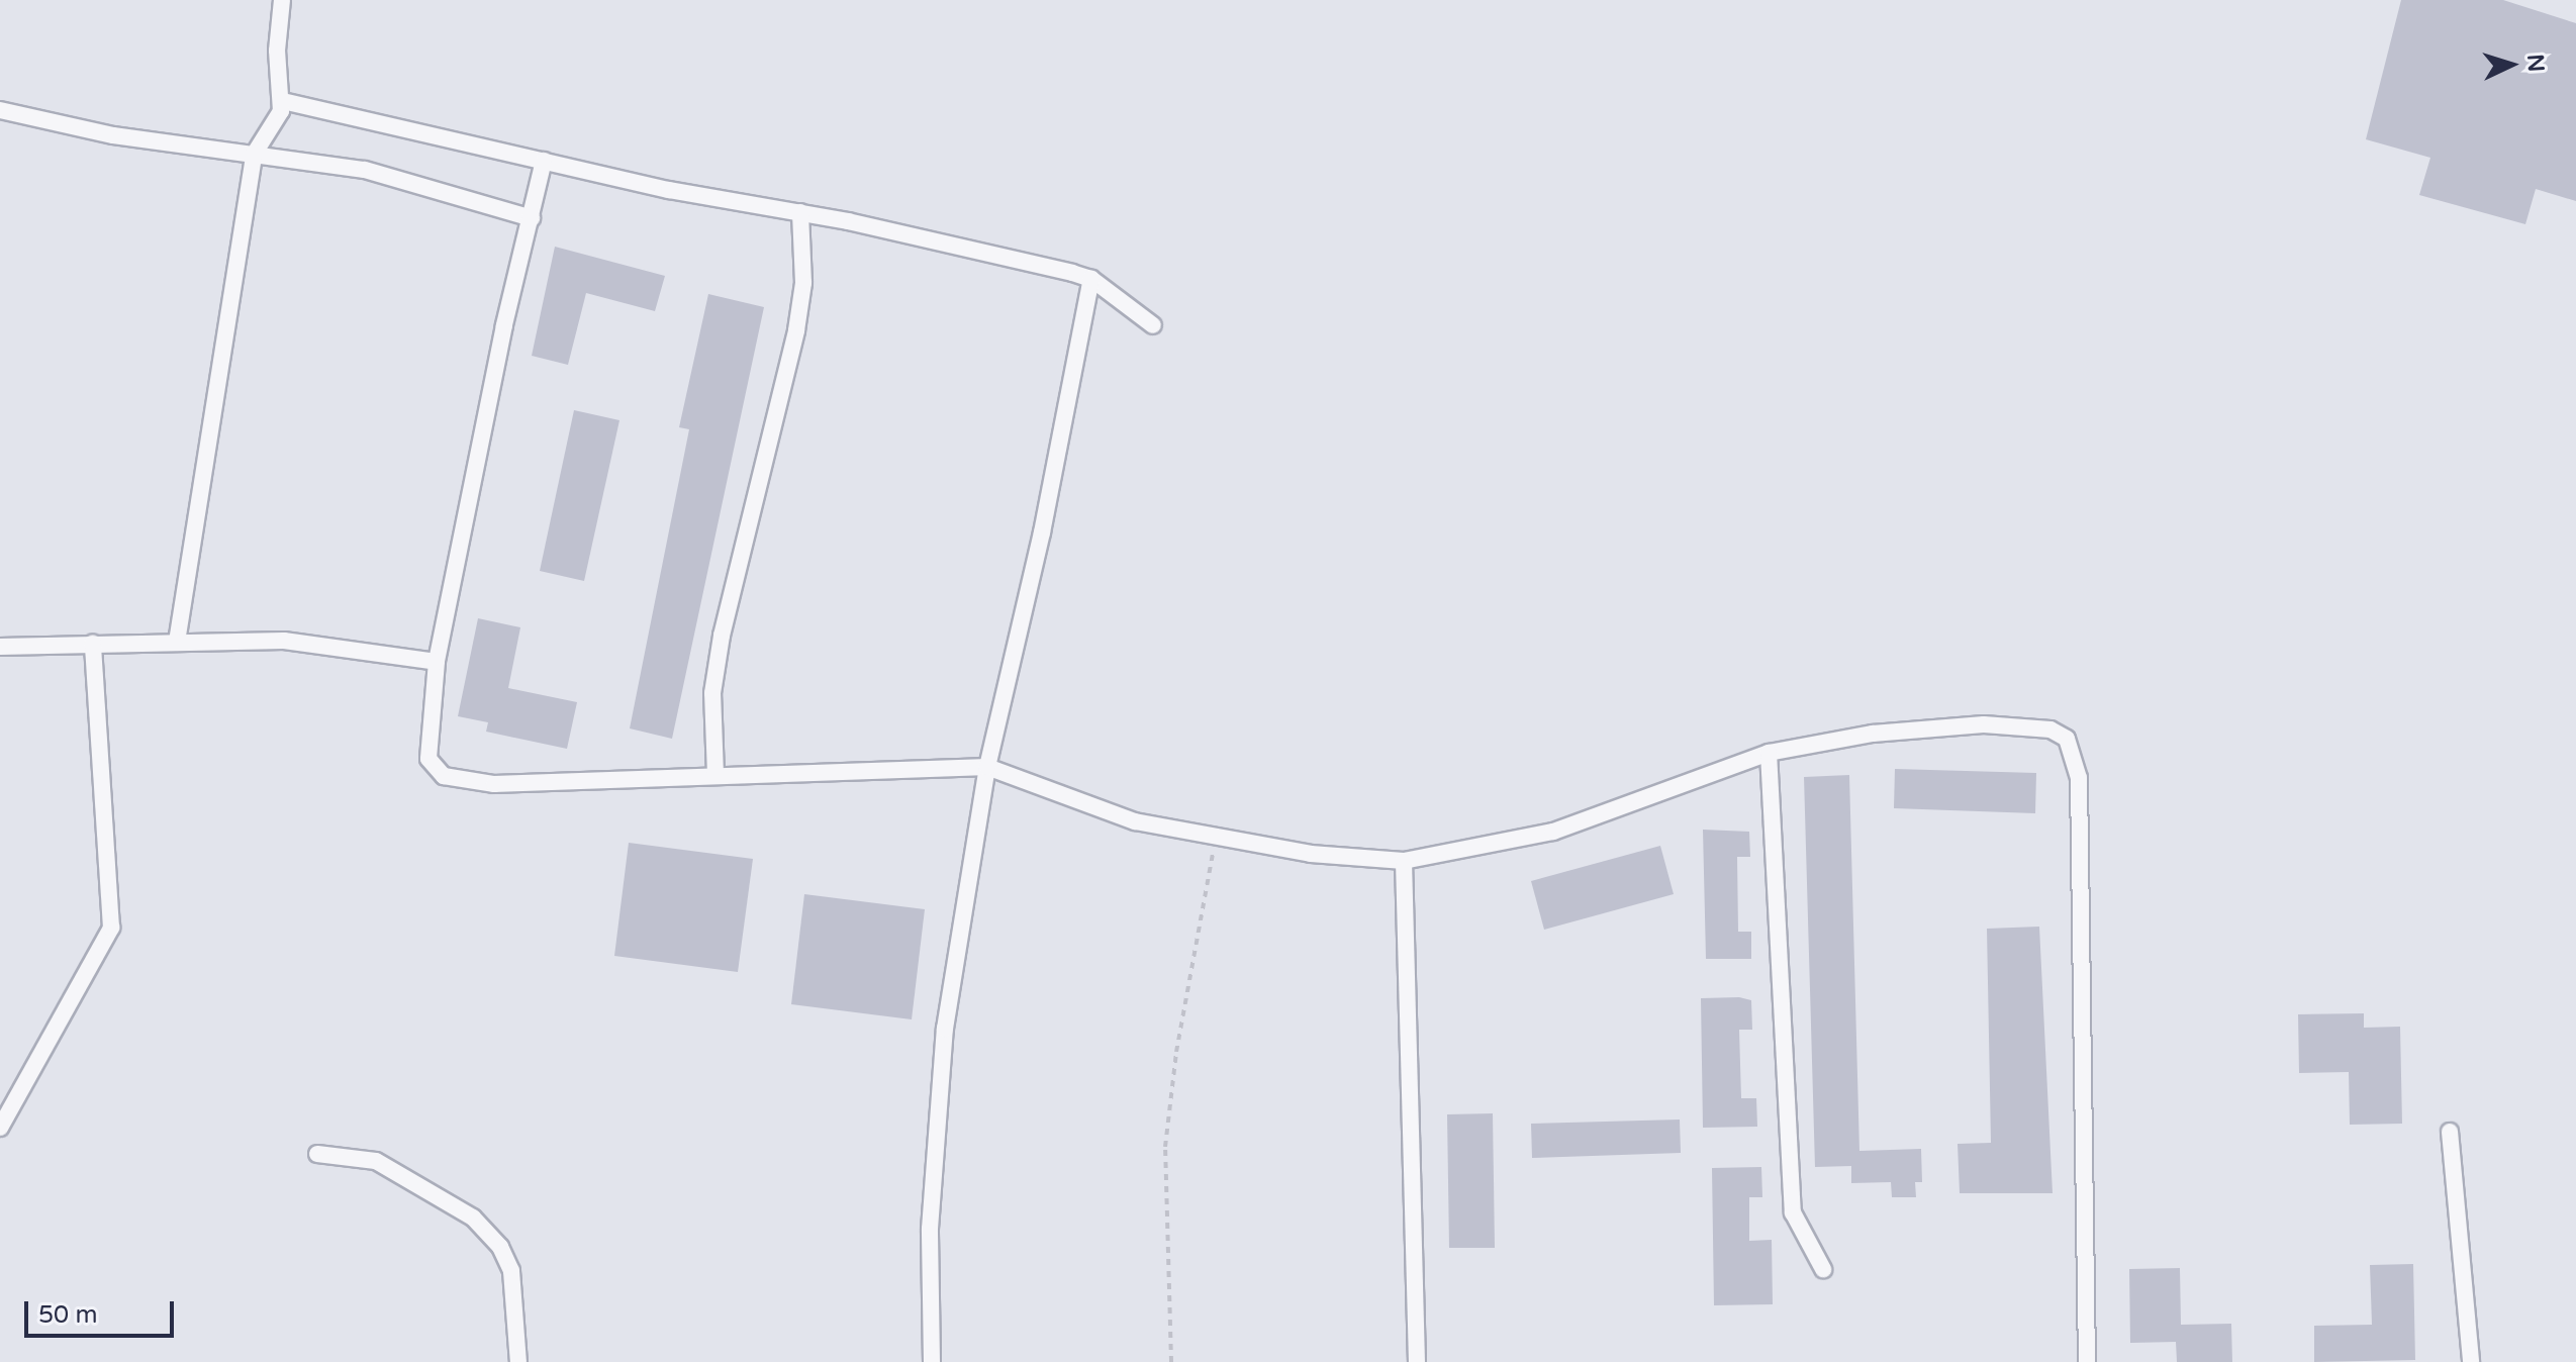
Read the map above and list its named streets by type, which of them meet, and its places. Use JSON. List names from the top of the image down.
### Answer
{
  "scale_bar": "50 m",
  "north": "right"
}
